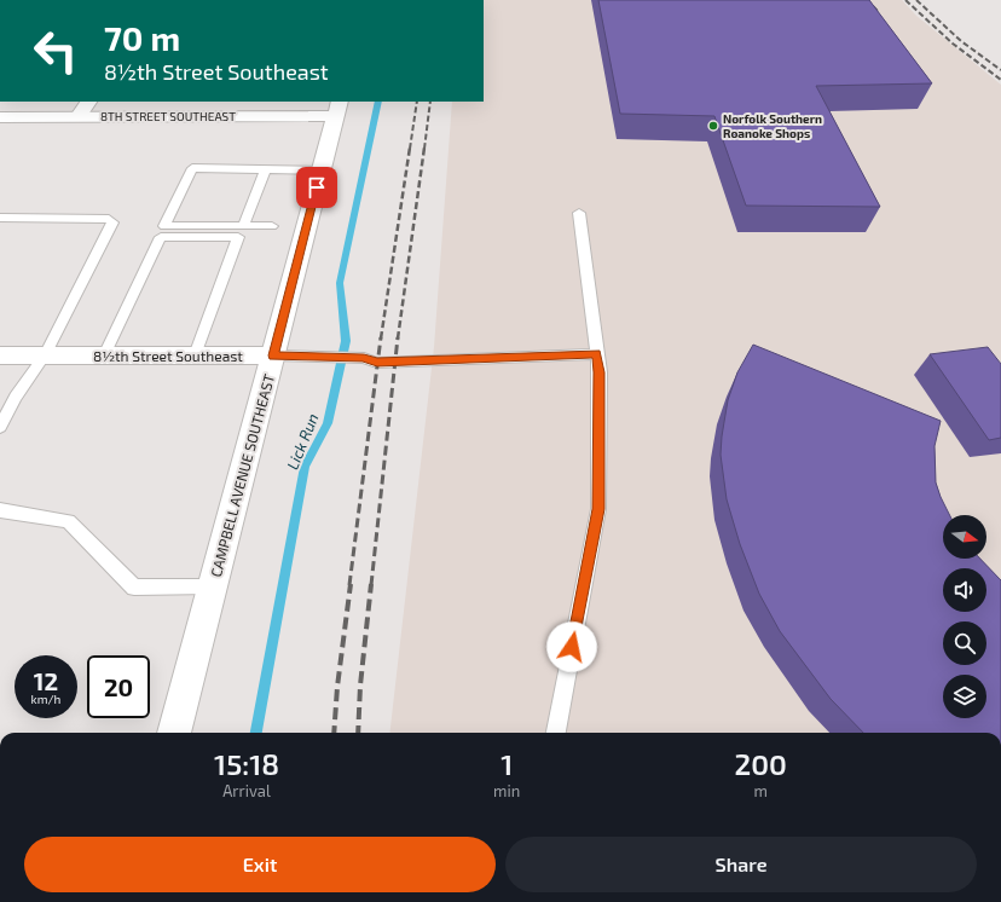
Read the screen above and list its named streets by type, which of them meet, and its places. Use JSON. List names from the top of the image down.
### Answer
{
  "streets": {
    "street": ["8TH STREET SOUTHEAST", "8½th Street Southeast", "CAMPBELL AVENUE SOUTHEAST"]
  },
  "crossings": [
    ["8TH STREET SOUTHEAST", "CAMPBELL AVENUE SOUTHEAST"],
    ["8½th Street Southeast", "CAMPBELL AVENUE SOUTHEAST"]
  ],
  "water": ["Lick Run"],
  "places": ["Norfolk Southern Roanoke Shops"],
  "north": "right",
  "page": {
    "turn": ["70 m", "8½th Street Southeast"],
    "speed": "12 km/h",
    "limit": "20",
    "eta": [
      "15:18",
      "Arrival",
      "1",
      "min",
      "200",
      "m"
    ],
    "buttons": ["Exit", "Share"]
  }
}
